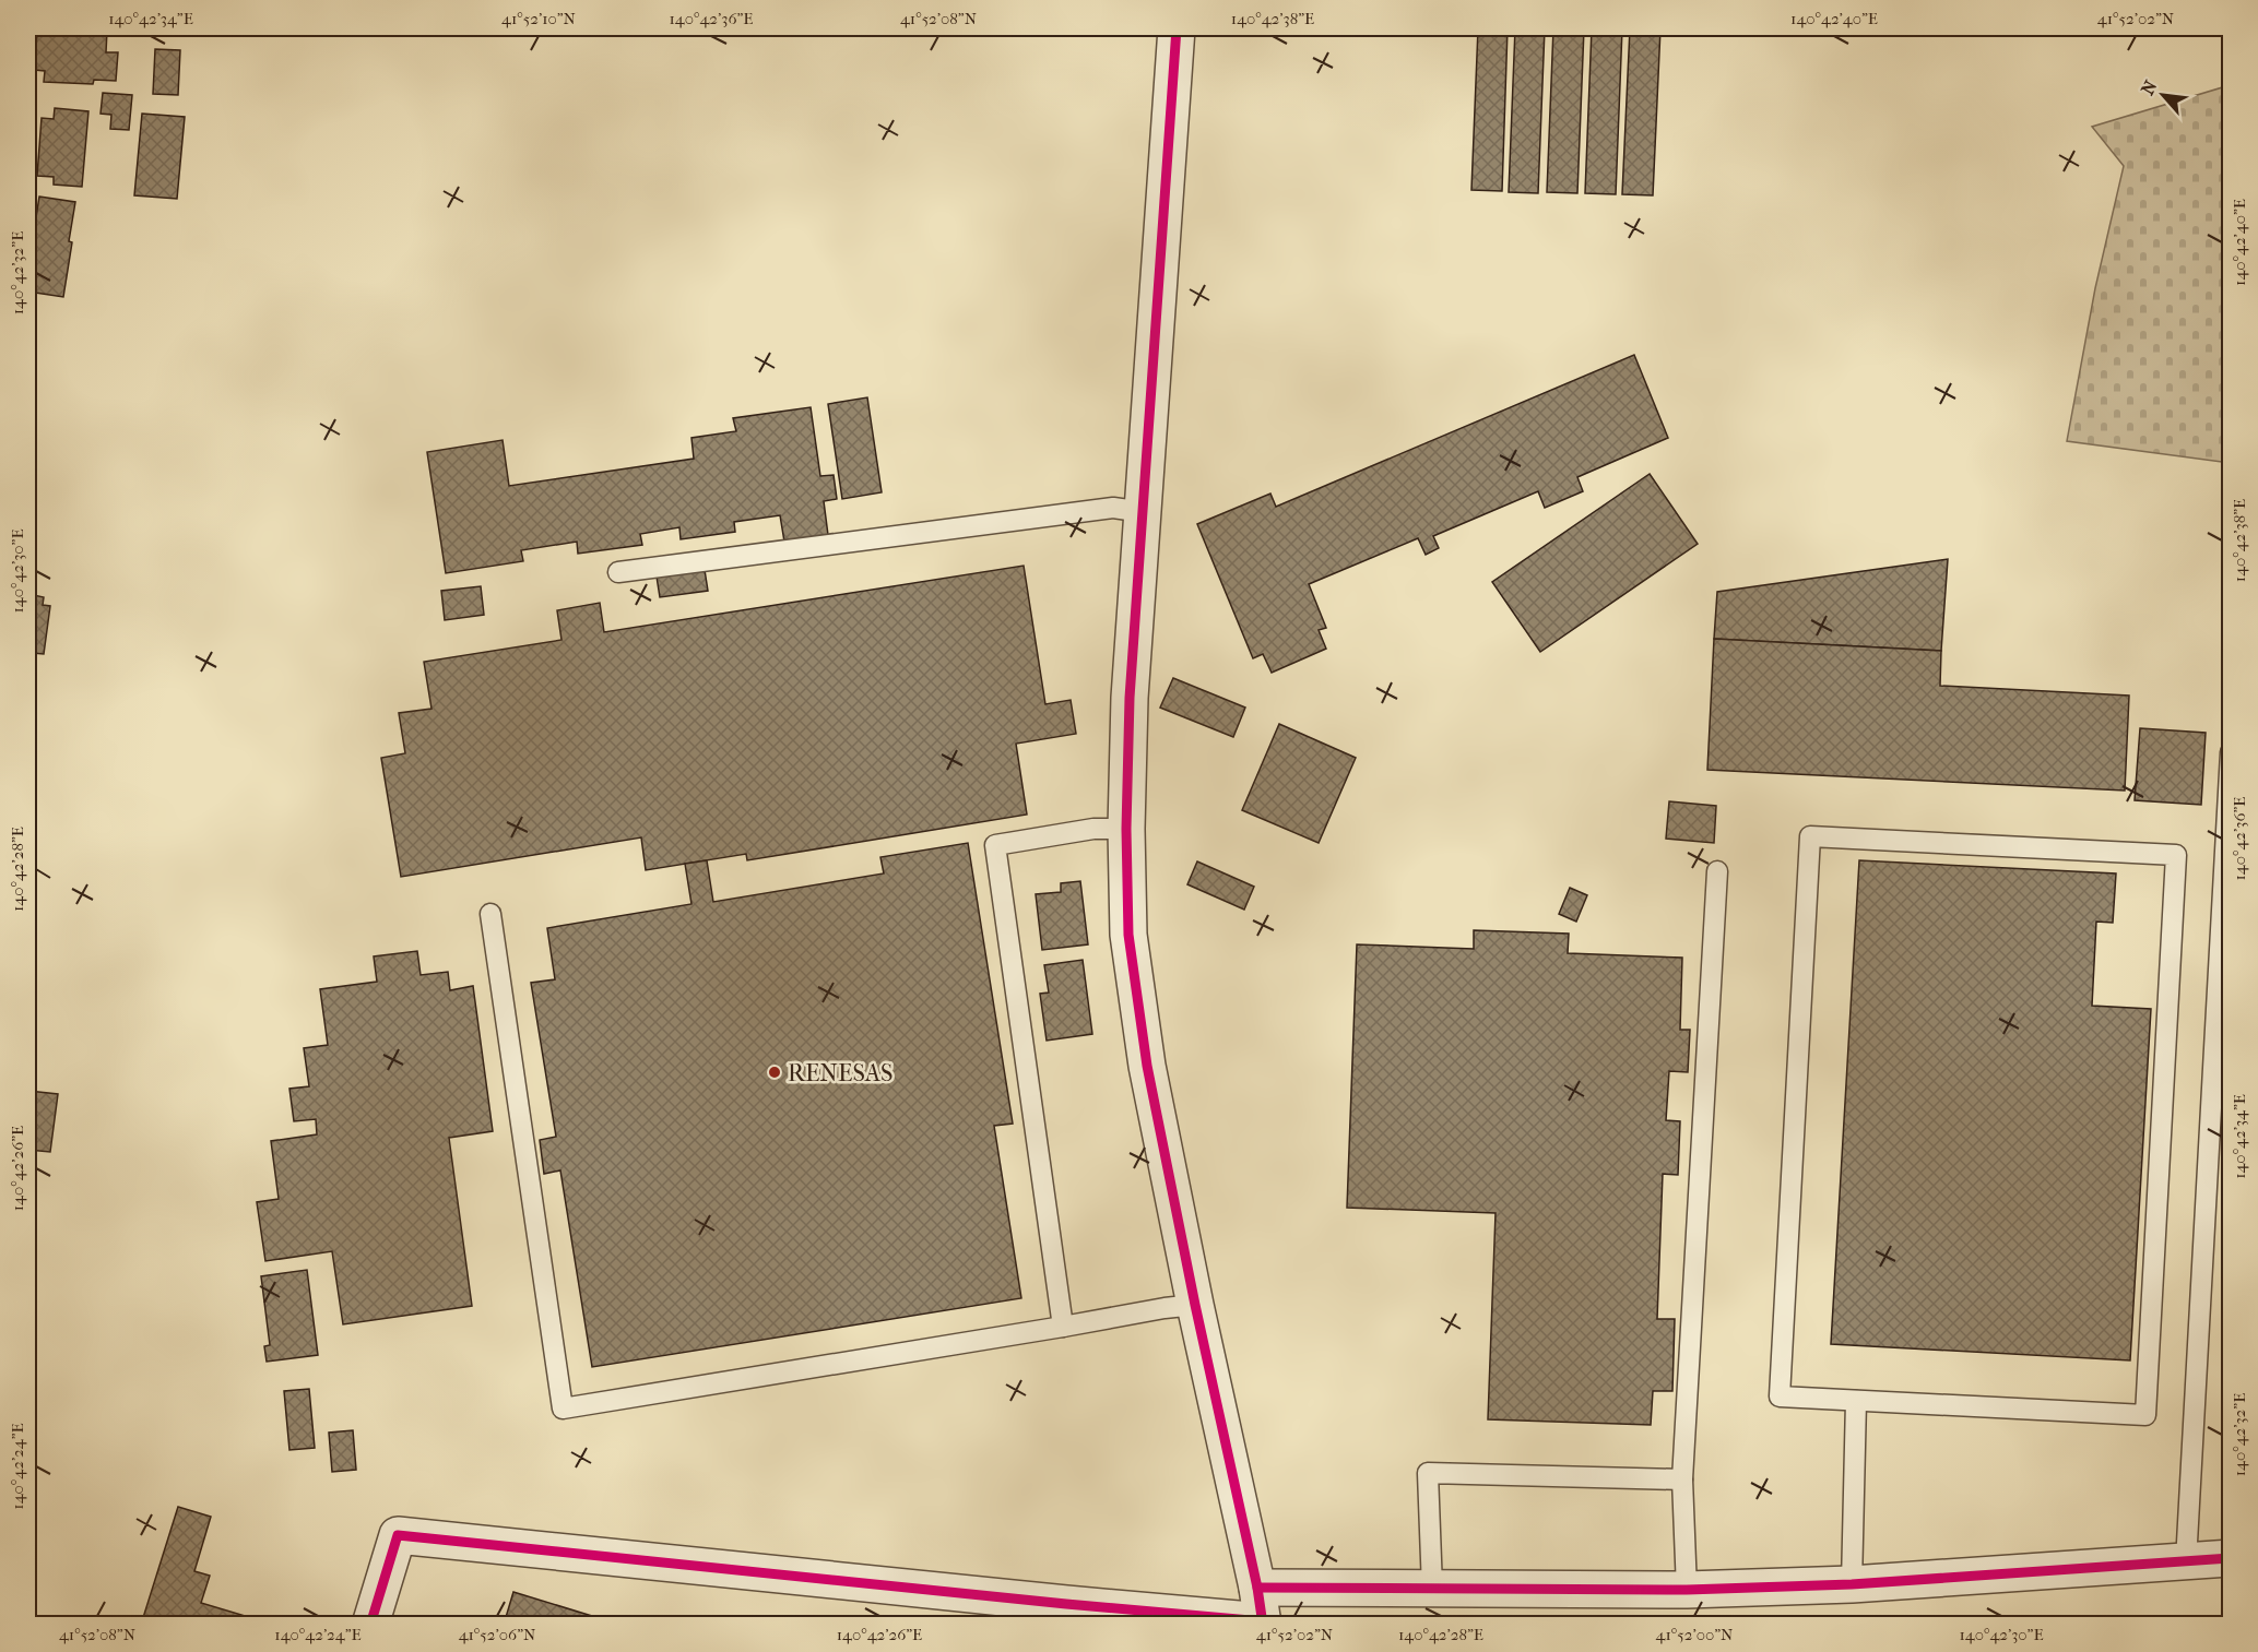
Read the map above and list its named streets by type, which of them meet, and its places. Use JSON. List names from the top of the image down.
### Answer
{
  "places": ["RENESAS"],
  "north": "top left",
  "coordinates": [
    "140°42'34\"E",
    "41°52'10\"N",
    "140°42'36\"E",
    "41°52'08\"N",
    "140°42'38\"E",
    "140°42'40\"E",
    "41°52'02\"N",
    "140°42'32\"E",
    "140°42'30\"E",
    "140°42'28\"E",
    "140°42'26\"E",
    "140°42'24\"E",
    "41°52'06\"N",
    "41°52'00\"N"
  ]
}
